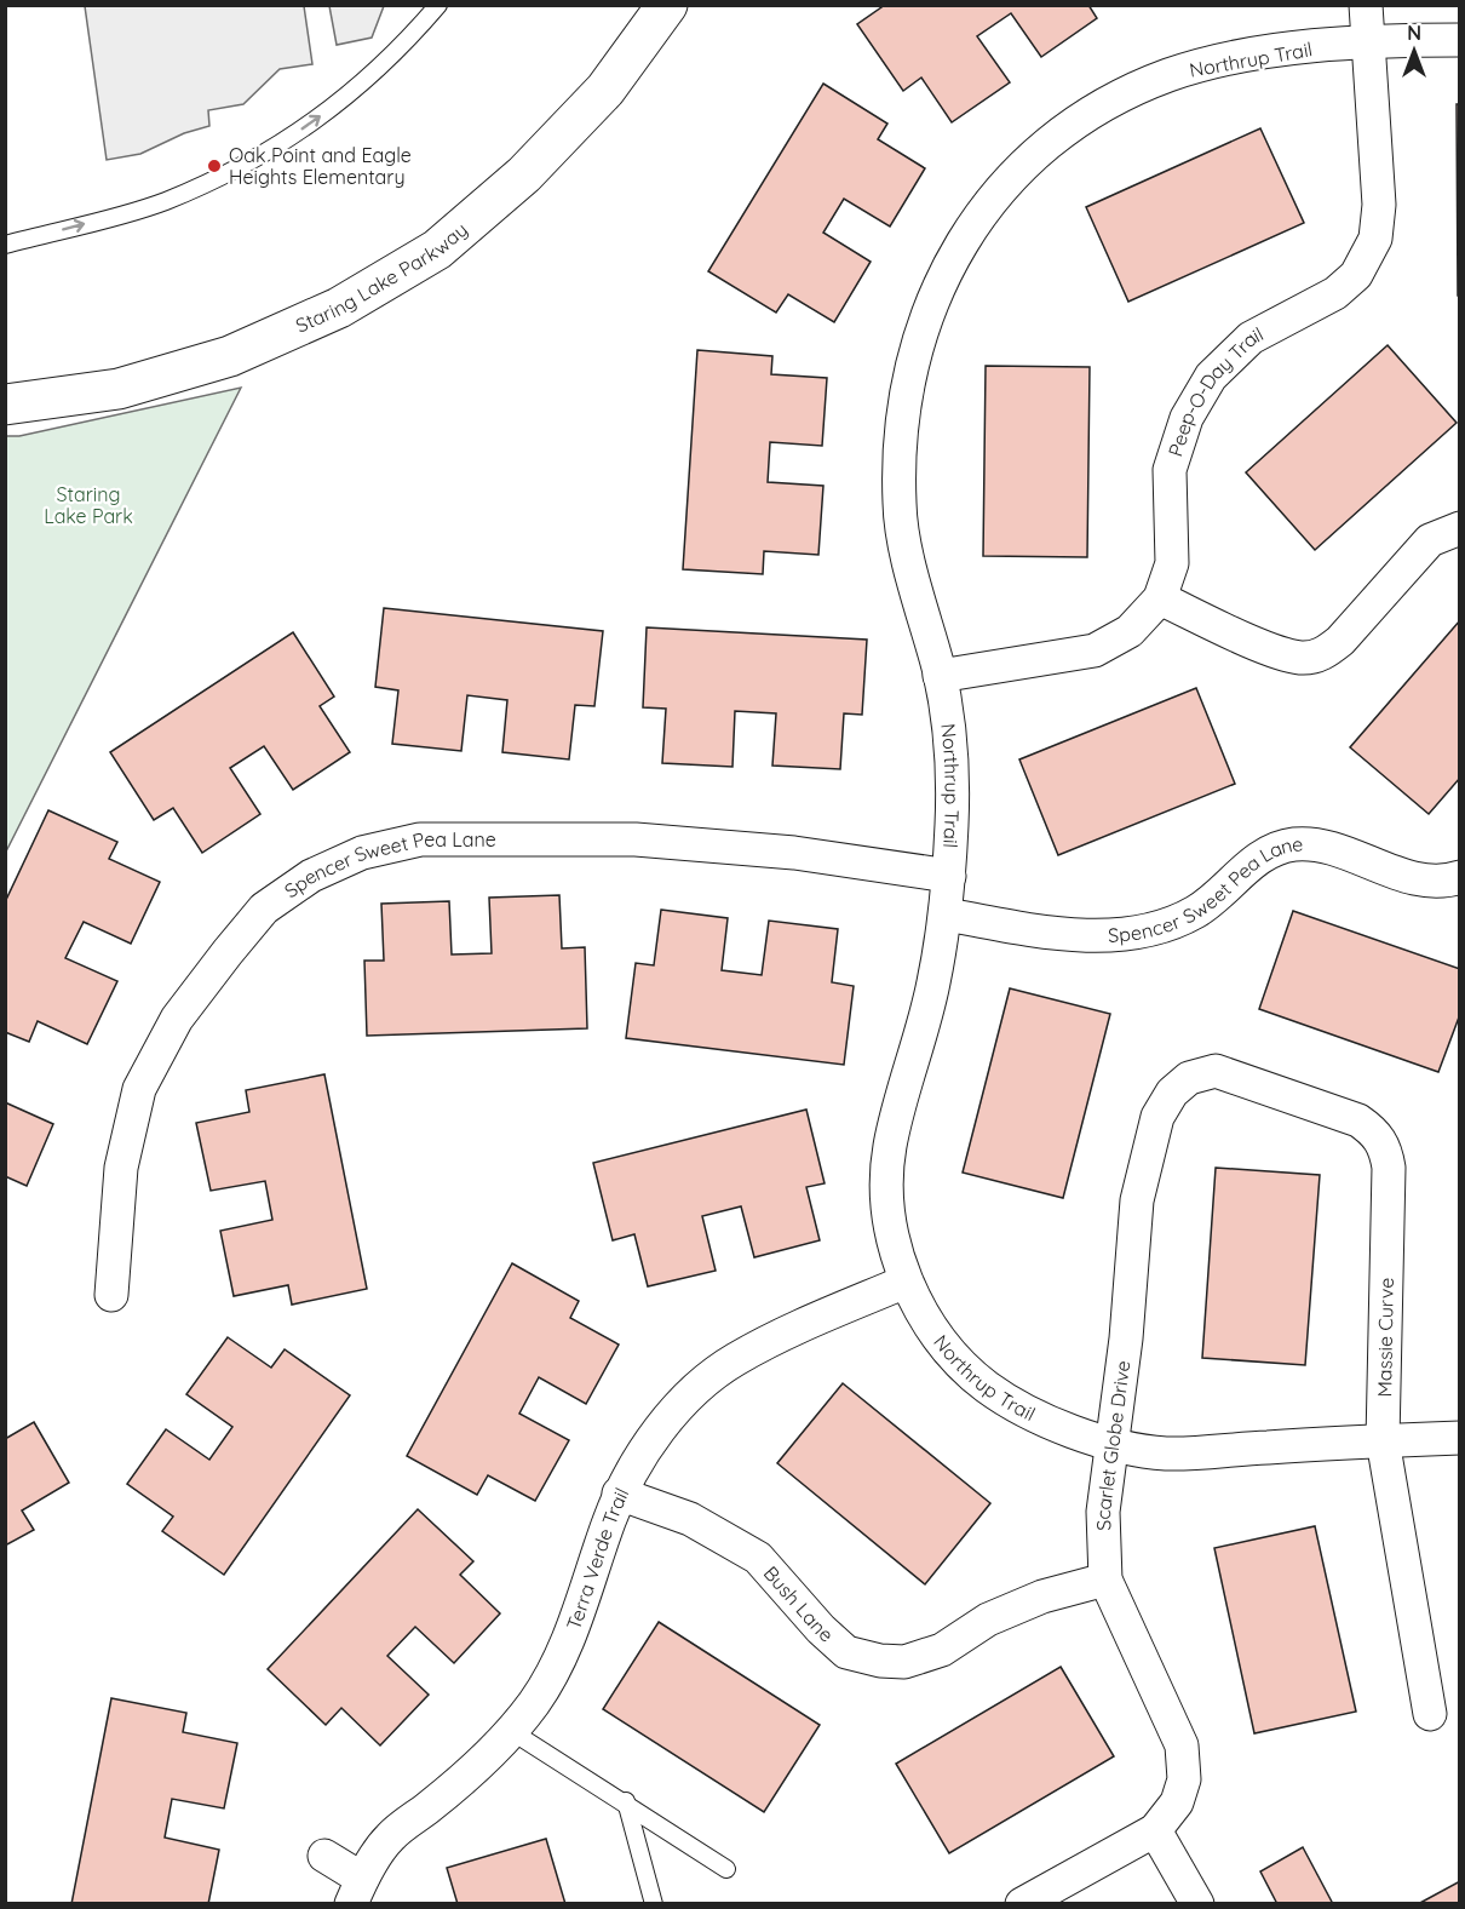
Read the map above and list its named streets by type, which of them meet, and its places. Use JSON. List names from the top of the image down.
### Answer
{
  "streets": {
    "street": [
      "Northrup Trail",
      "Staring Lake Parkway",
      "Peep-O-Day Trail",
      "Spencer Sweet Pea Lane",
      "Massie Curve",
      "Scarlet Globe Drive",
      "Terra Verde Trail",
      "Bush Lane"
    ]
  },
  "crossings": [
    ["Northrup Trail", "Peep-O-Day Trail"],
    ["Northrup Trail", "Spencer Sweet Pea Lane"],
    ["Northrup Trail", "Massie Curve"],
    ["Northrup Trail", "Scarlet Globe Drive"],
    ["Northrup Trail", "Terra Verde Trail"],
    ["Massie Curve", "Scarlet Globe Drive"],
    ["Scarlet Globe Drive", "Bush Lane"],
    ["Terra Verde Trail", "Bush Lane"]
  ],
  "parks": ["Staring Lake Park"],
  "places": ["Oak Point and Eagle Heights Elementary"],
  "north": "top"
}
